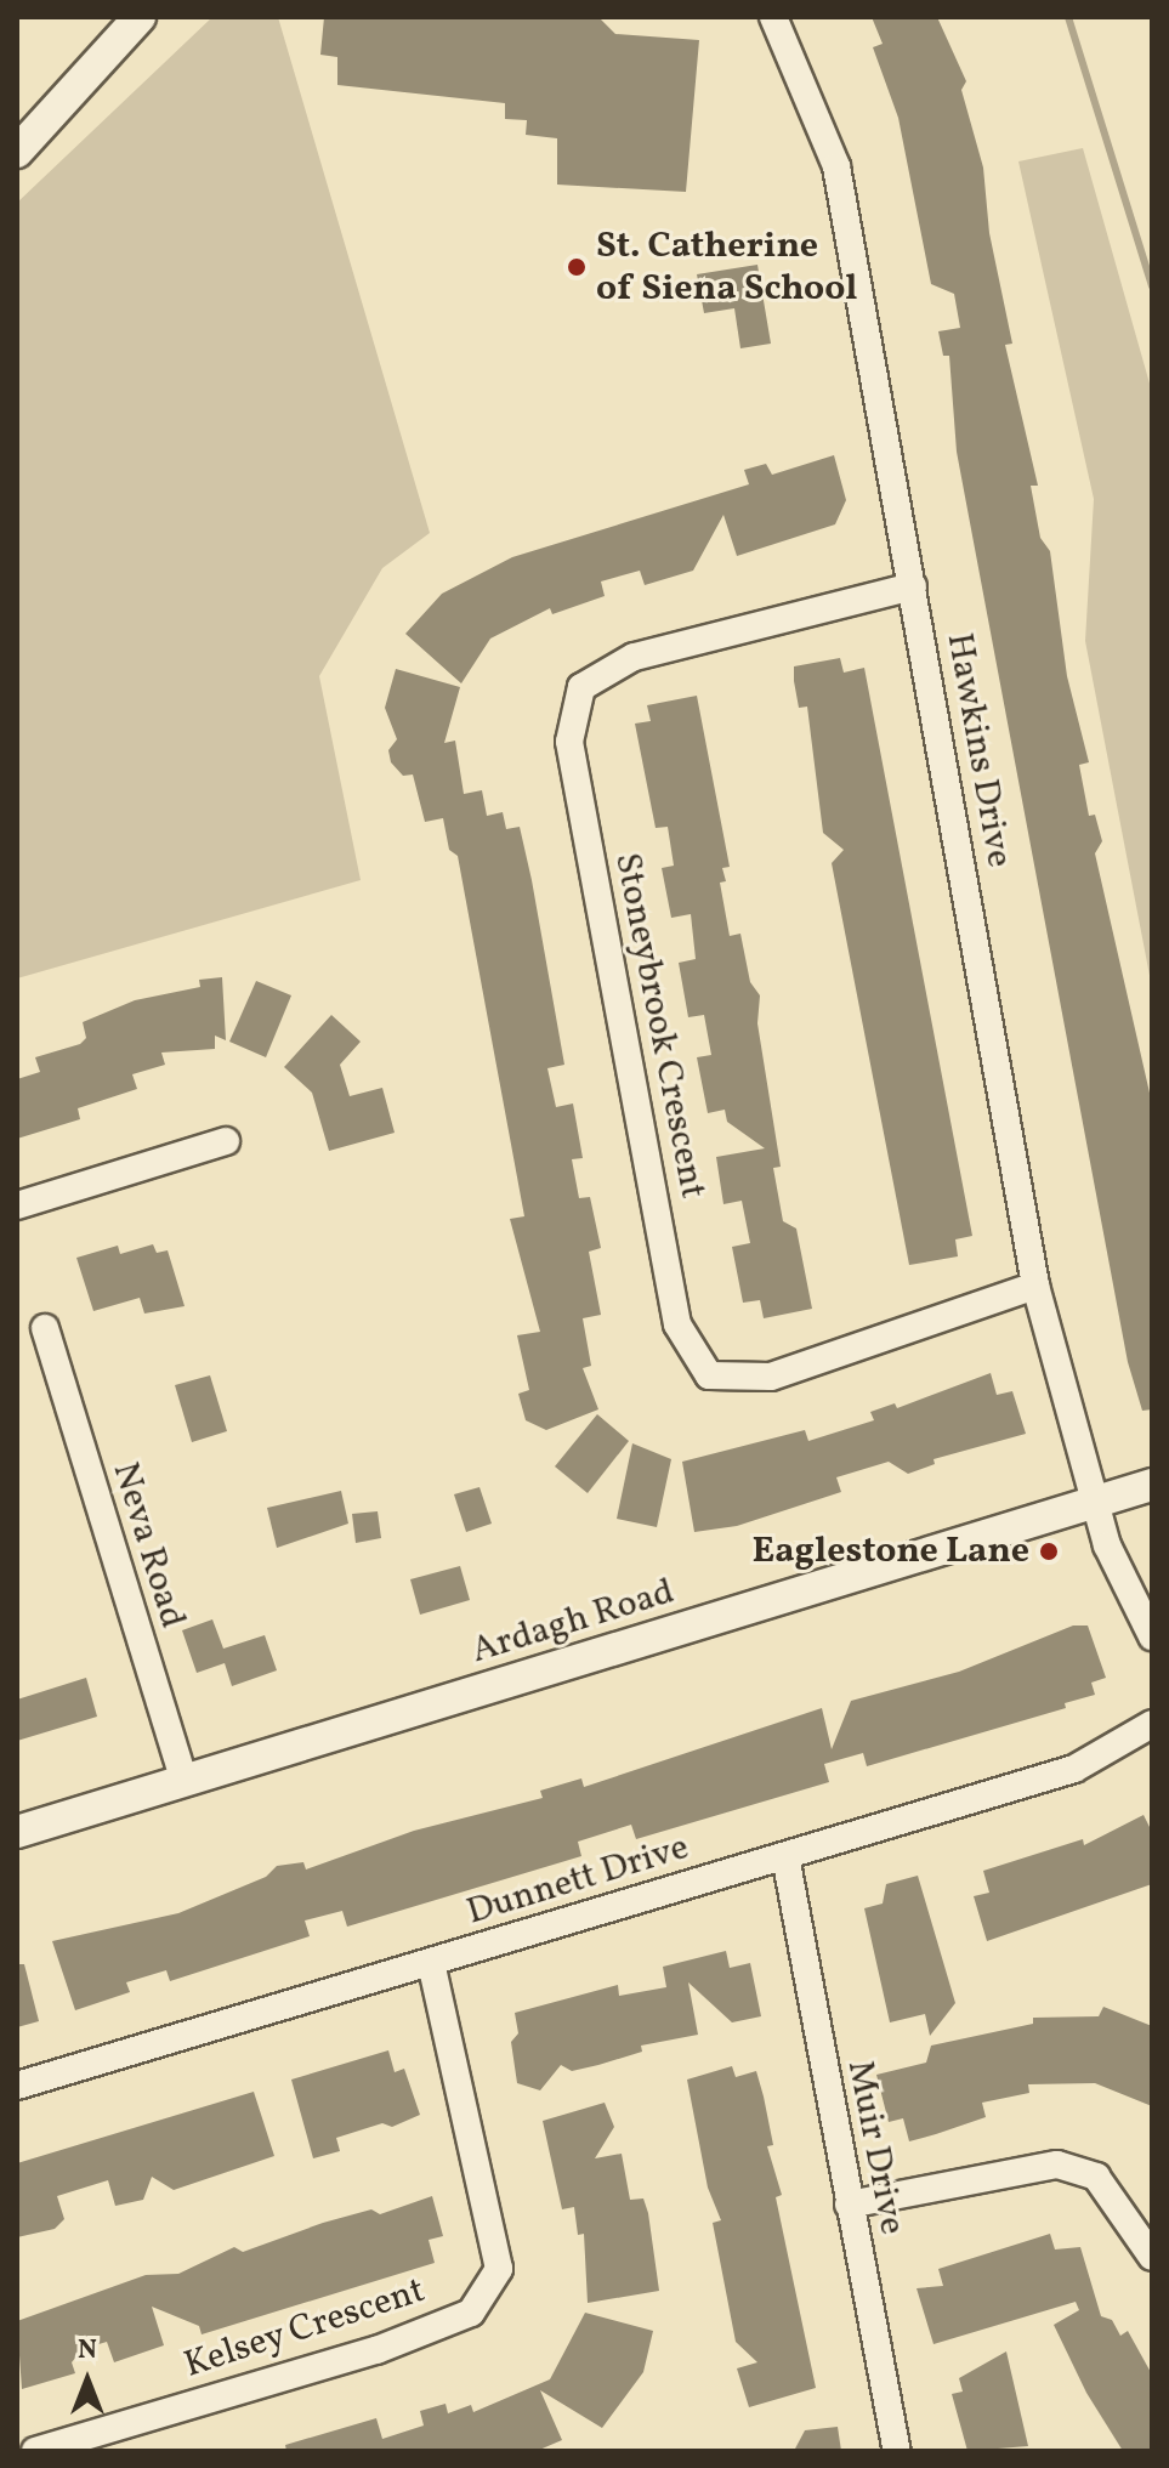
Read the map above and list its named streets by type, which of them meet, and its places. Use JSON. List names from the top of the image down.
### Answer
{
  "streets": {
    "street": [
      "Hawkins Drive",
      "Stoneybrook Crescent",
      "Neva Road",
      "Ardagh Road",
      "Dunnett Drive",
      "Muir Drive",
      "Kelsey Crescent"
    ]
  },
  "crossings": [
    ["Hawkins Drive", "Stoneybrook Crescent"],
    ["Hawkins Drive", "Ardagh Road"],
    ["Neva Road", "Ardagh Road"],
    ["Dunnett Drive", "Muir Drive"],
    ["Dunnett Drive", "Kelsey Crescent"]
  ],
  "places": ["St. Catherine of Siena School", "Eaglestone Lane"],
  "north": "top"
}
